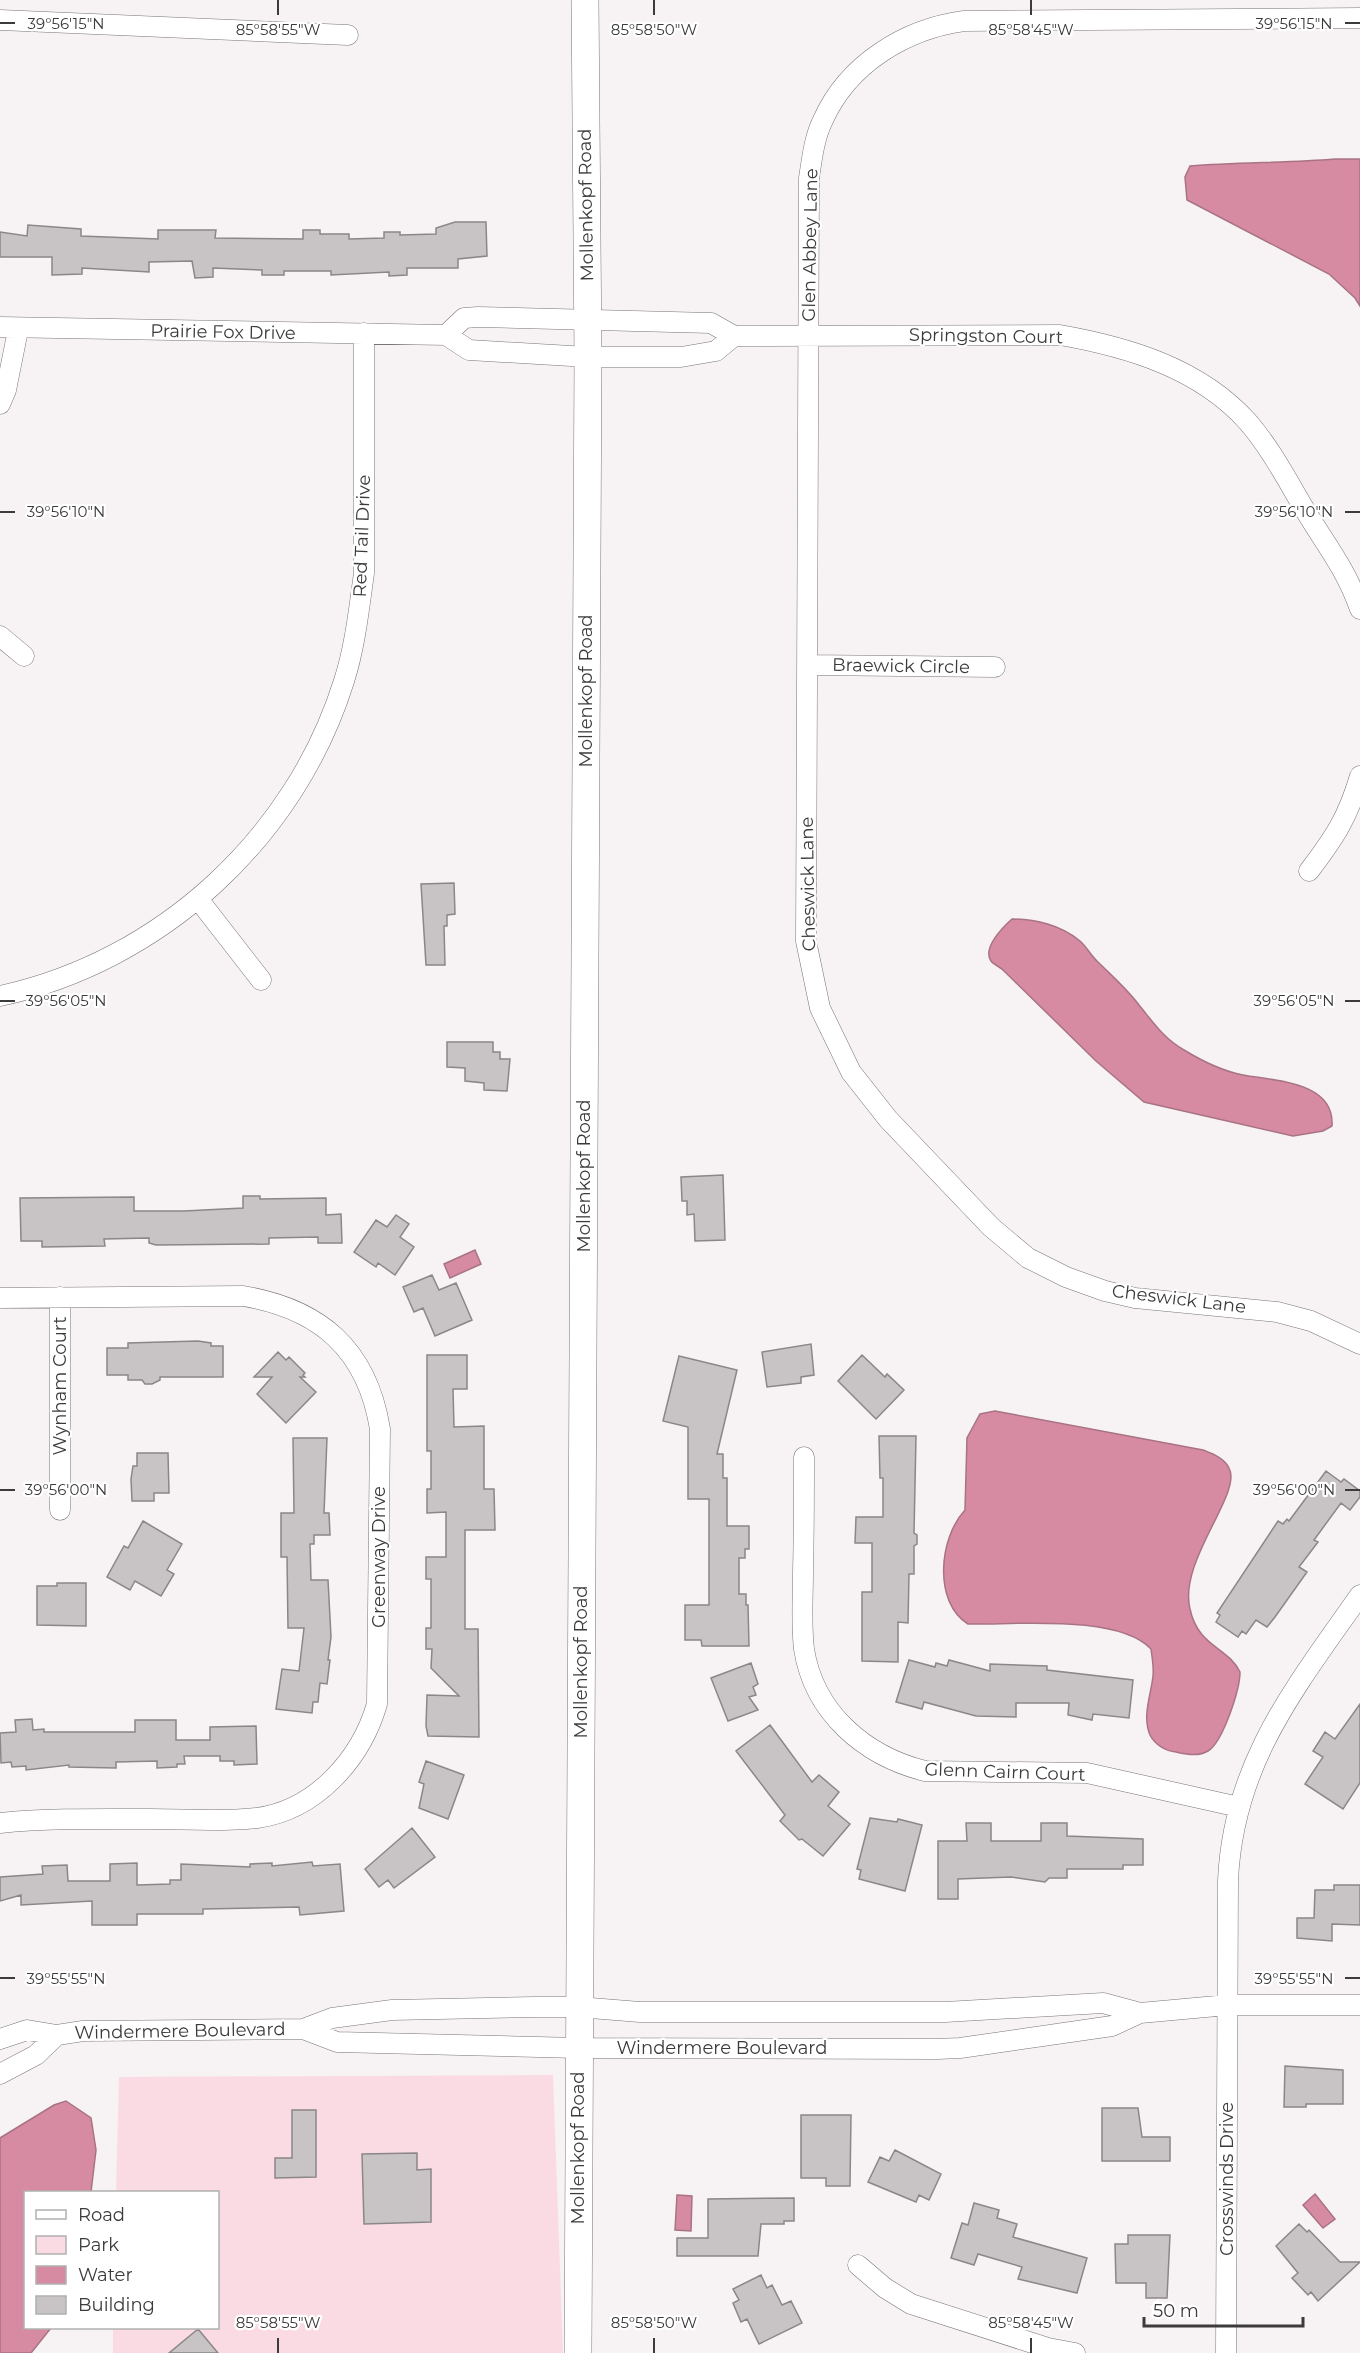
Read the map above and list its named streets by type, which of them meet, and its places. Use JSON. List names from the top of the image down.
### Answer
{
  "streets": {
    "street": [
      "Mollenkopf Road",
      "Glen Abbey Lane",
      "Prairie Fox Drive",
      "Springston Court",
      "Red Tail Drive",
      "Braewick Circle",
      "Cheswick Lane",
      "Wynham Court",
      "Greenway Drive",
      "Glenn Cairn Court",
      "Windermere Boulevard",
      "Crosswinds Drive"
    ]
  },
  "crossings": [
    ["Mollenkopf Road", "Prairie Fox Drive"],
    ["Mollenkopf Road", "Springston Court"],
    ["Mollenkopf Road", "Windermere Boulevard"],
    ["Glen Abbey Lane", "Springston Court"],
    ["Glen Abbey Lane", "Cheswick Lane"],
    ["Prairie Fox Drive", "Red Tail Drive"],
    ["Springston Court", "Cheswick Lane"],
    ["Braewick Circle", "Cheswick Lane"],
    ["Wynham Court", "Greenway Drive"],
    ["Windermere Boulevard", "Crosswinds Drive"]
  ],
  "legend": [
    "Road",
    "Park",
    "Water",
    "Building"
  ],
  "scale_bar": "50 m",
  "coordinates": [
    "39°56'15\"N",
    "85°58'55\"W",
    "85°58'50\"W",
    "85°58'45\"W",
    "39°56'10\"N",
    "39°56'05\"N",
    "39°56'00\"N",
    "39°55'55\"N"
  ]
}
